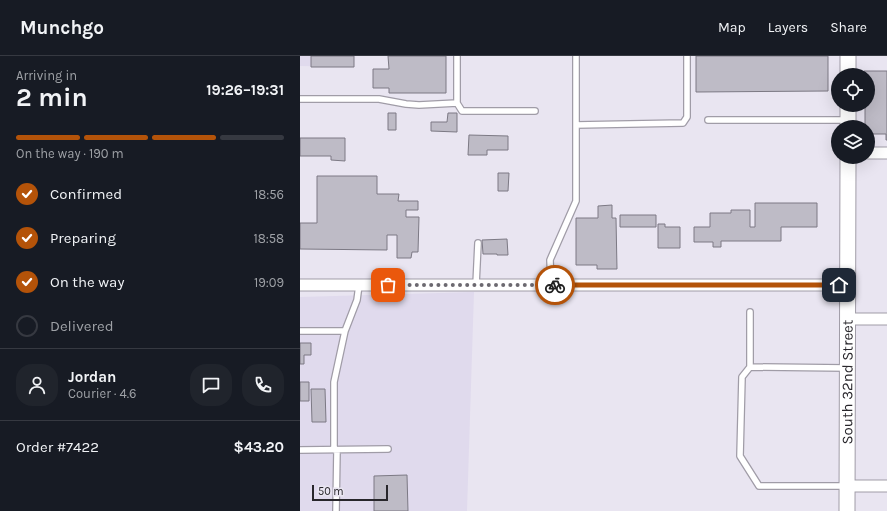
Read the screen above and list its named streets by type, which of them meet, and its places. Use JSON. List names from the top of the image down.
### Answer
{
  "streets": {
    "main road": ["South 32nd Street"]
  },
  "scale_bar": "50 m",
  "page": {
    "header": "Munchgo",
    "nav": ["Map", "Layers", "Share"],
    "heading": ["2 min", "Arriving in", "19:26–19:31"],
    "panel": [
      "Jordan",
      "Courier · 4.6",
      "Order #7422",
      "$43.20"
    ],
    "bar": "On the way · 190 m",
    "list": [
      ["Confirmed", "18:56"],
      ["Preparing", "18:58"],
      ["On the way", "19:09"],
      "Delivered"
    ],
    "scale": "50 m"
  }
}
